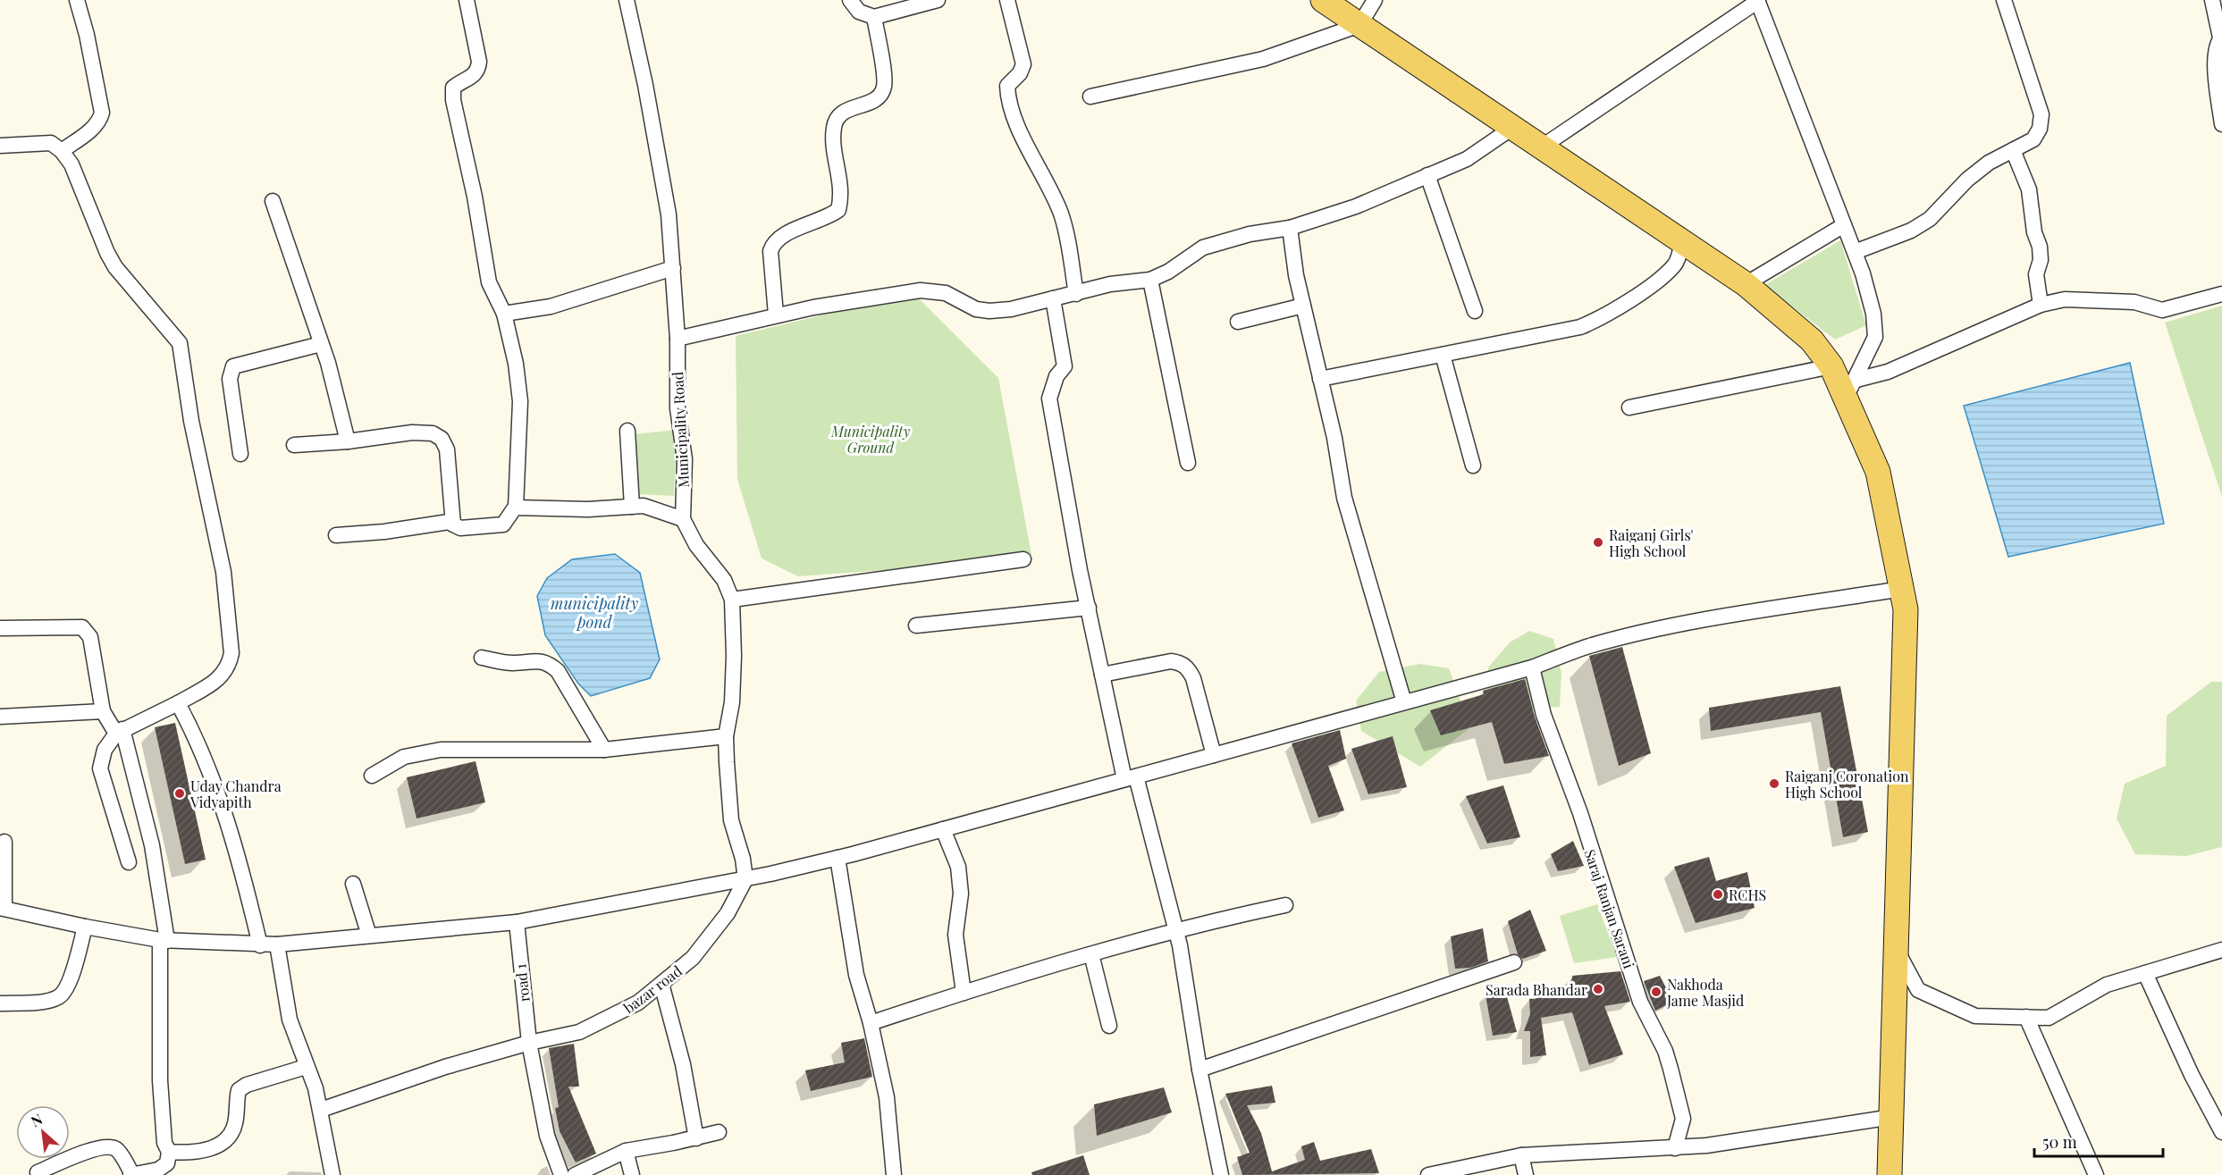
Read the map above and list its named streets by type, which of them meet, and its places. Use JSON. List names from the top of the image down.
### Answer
{
  "streets": {
    "street": [
      "Municipality Road",
      "Saraj Ranjan Sarani",
      "road 1",
      "bazar road"
    ]
  },
  "crossings": [
    ["Municipality Road", "bazar road"],
    ["road 1", "bazar road"]
  ],
  "water": ["municipality pond"],
  "parks": ["Municipality Ground"],
  "places": [
    "Raiganj Girls' High School",
    "Raiganj Coronation High School",
    "Uday Chandra Vidyapith",
    "RCHS",
    "Sarada Bhandar",
    "Nakhoda Jame Masjid"
  ],
  "scale_bar": "50 m",
  "north": "top left"
}
